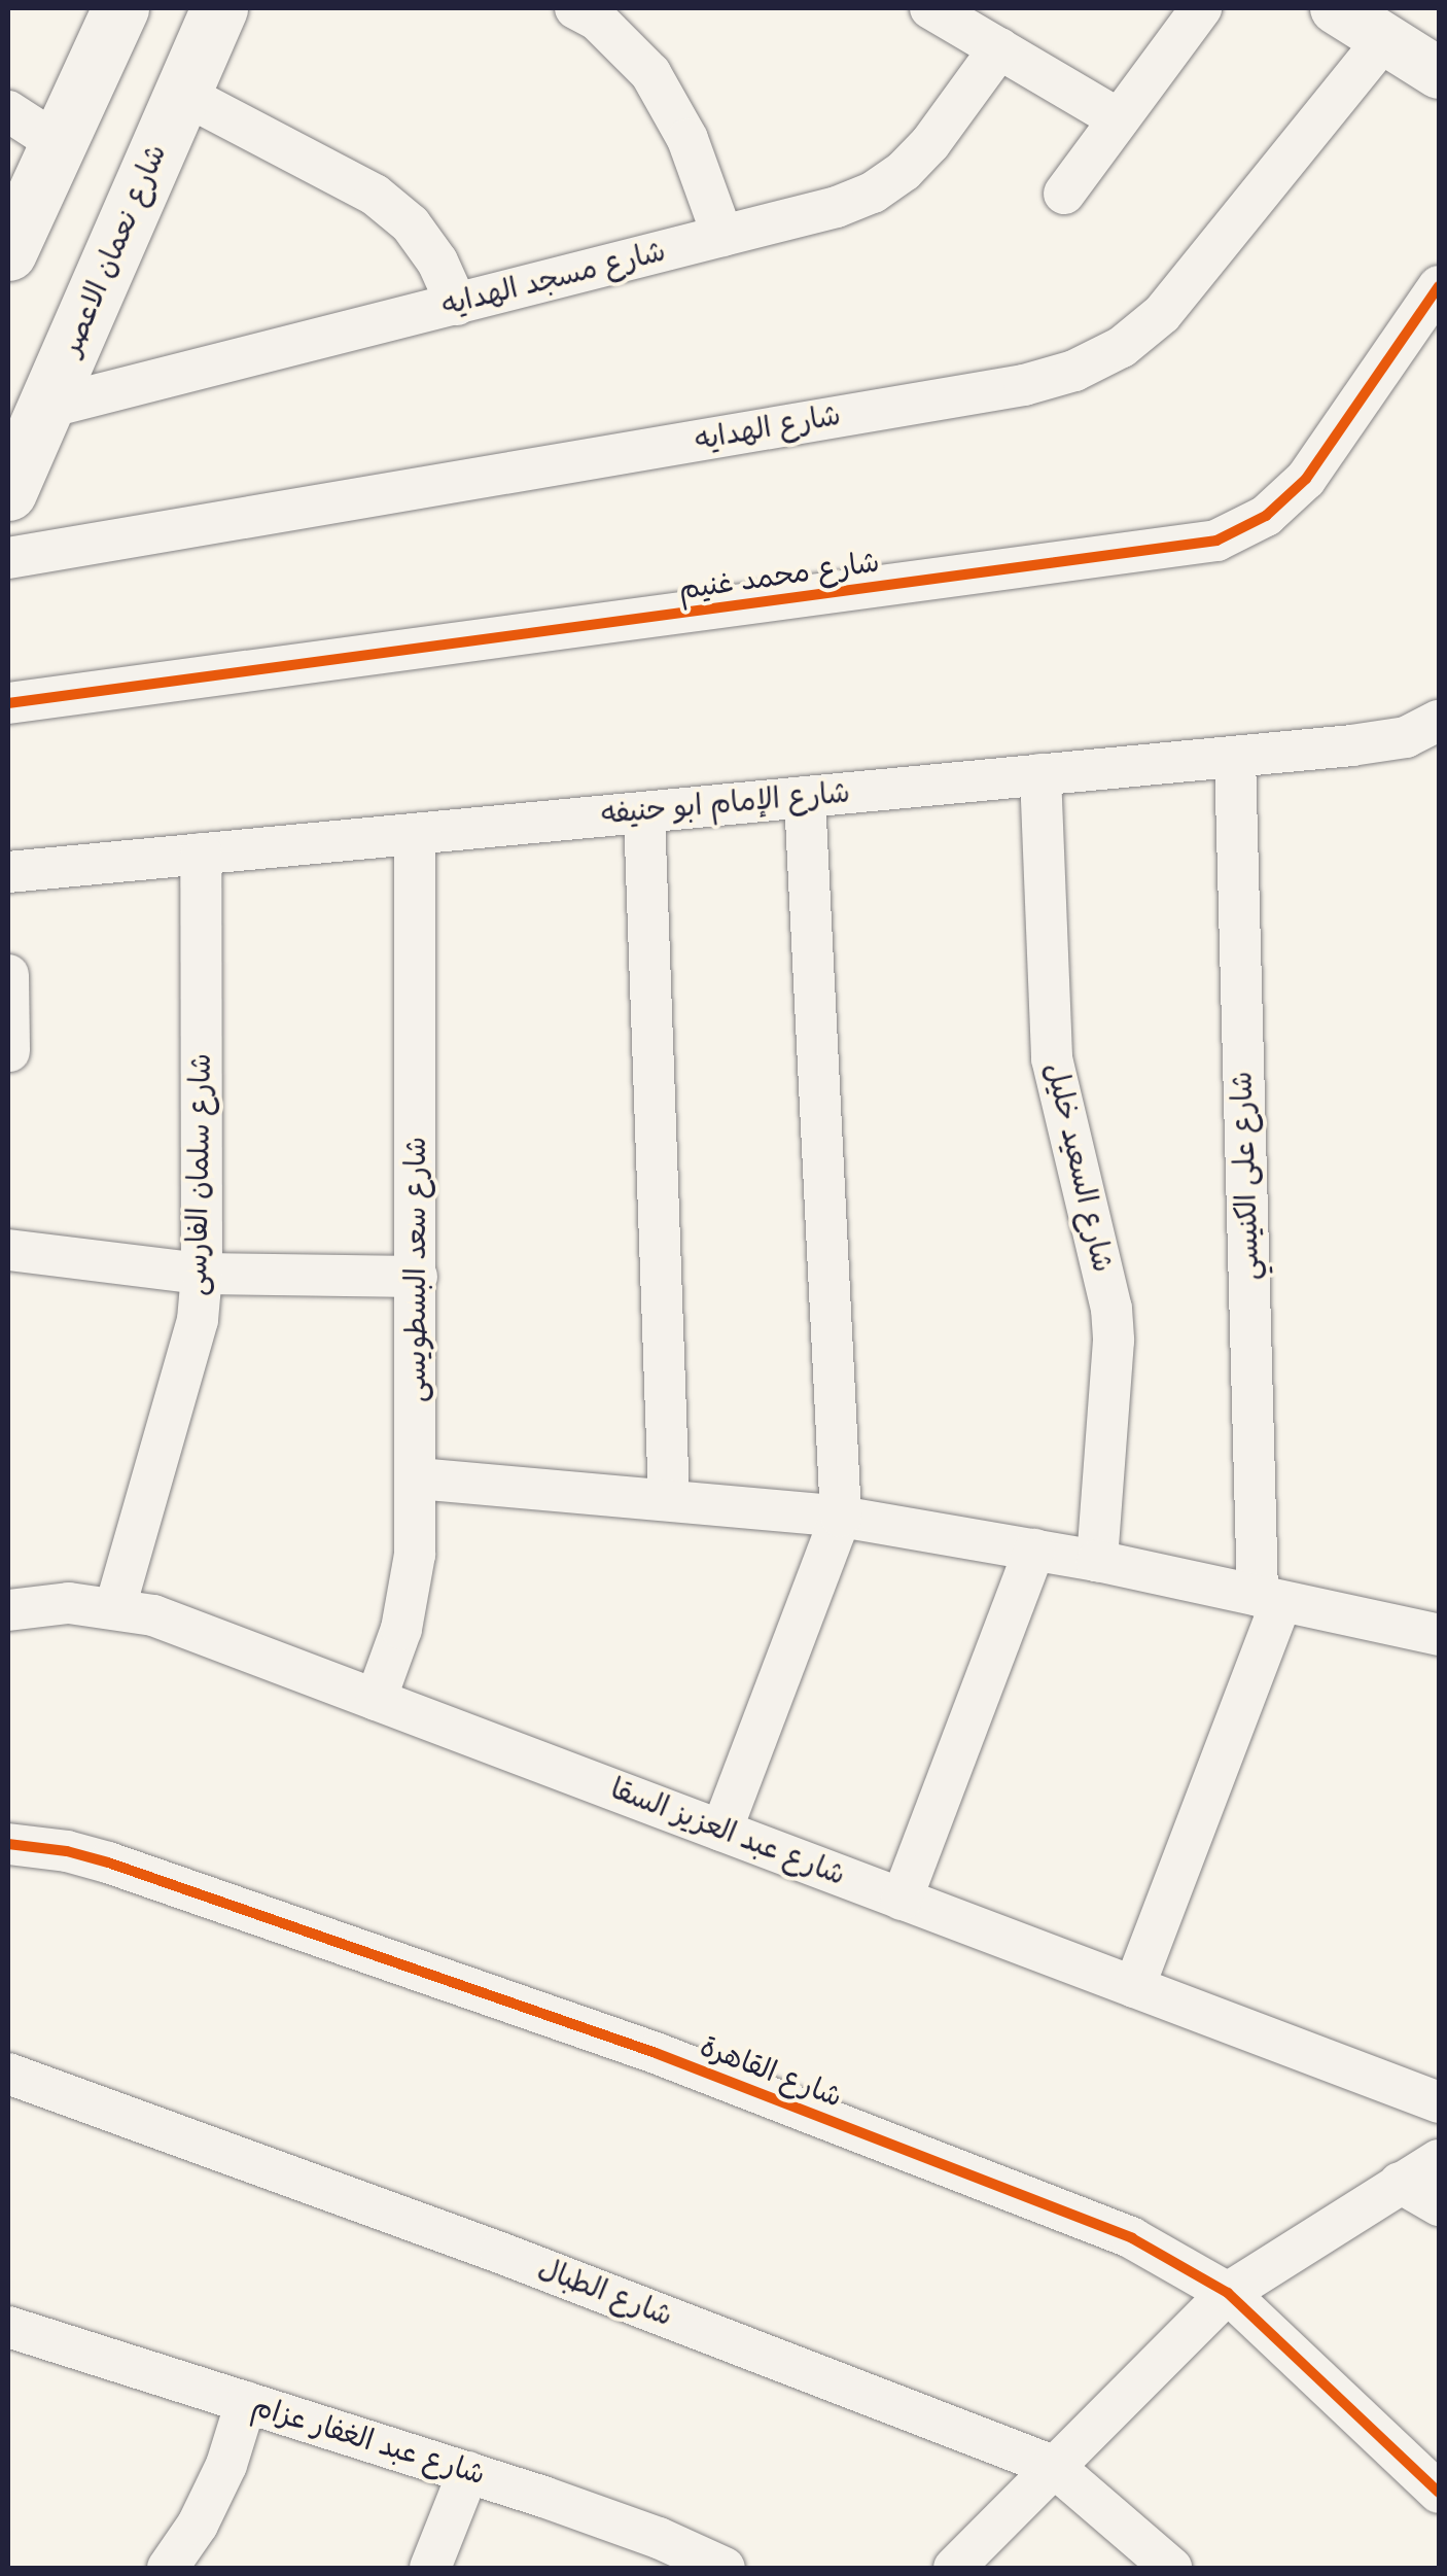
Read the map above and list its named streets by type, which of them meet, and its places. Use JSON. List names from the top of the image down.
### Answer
{
  "streets": {
    "main road": ["شارع نعمان الاعصر"],
    "street": [
      "شارع مسجد الهدايه",
      "شارع الهدايه",
      "شارع محمد غنيم",
      "شارع الإمام ابو حنيفه",
      "شارع السعيد خليل",
      "شارع سلمان الفارسى",
      "شارع على الكنيسي",
      "شارع سعد البسطويسى",
      "شارع عبد العزيز السقا",
      "شارع القاهرة",
      "شارع الطبال",
      "شارع عبد الغفار عزام"
    ]
  },
  "crossings": [
    ["شارع نعمان الاعصر", "شارع مسجد الهدايه"],
    ["شارع الإمام ابو حنيفه", "شارع السعيد خليل"],
    ["شارع الإمام ابو حنيفه", "شارع سلمان الفارسى"],
    ["شارع الإمام ابو حنيفه", "شارع على الكنيسي"],
    ["شارع الإمام ابو حنيفه", "شارع سعد البسطويسى"],
    ["شارع سلمان الفارسى", "شارع عبد العزيز السقا"],
    ["شارع سعد البسطويسى", "شارع عبد العزيز السقا"]
  ]
}
